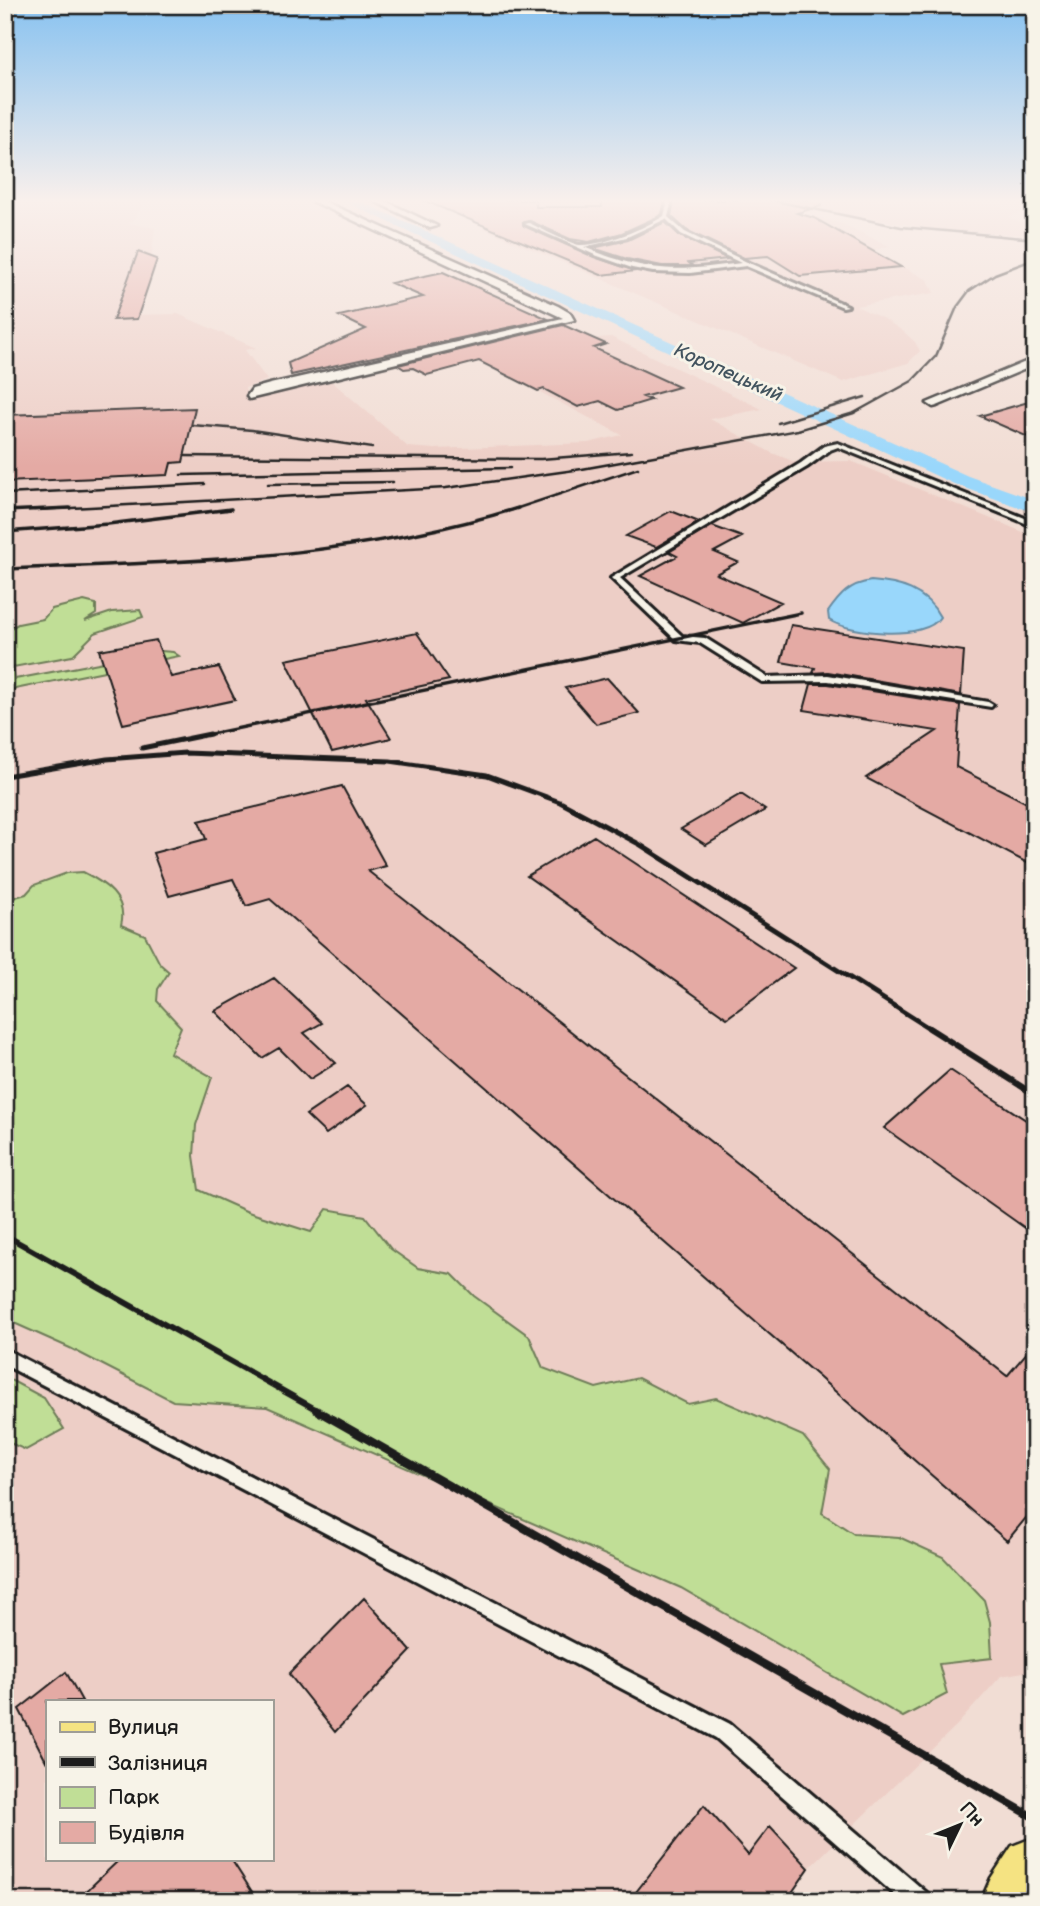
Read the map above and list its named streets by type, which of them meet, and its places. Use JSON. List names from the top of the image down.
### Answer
{
  "water": ["Коропецький"],
  "legend": [
    "Вулиця",
    "Залізниця",
    "Парк",
    "Будівля"
  ],
  "north": "top right"
}
